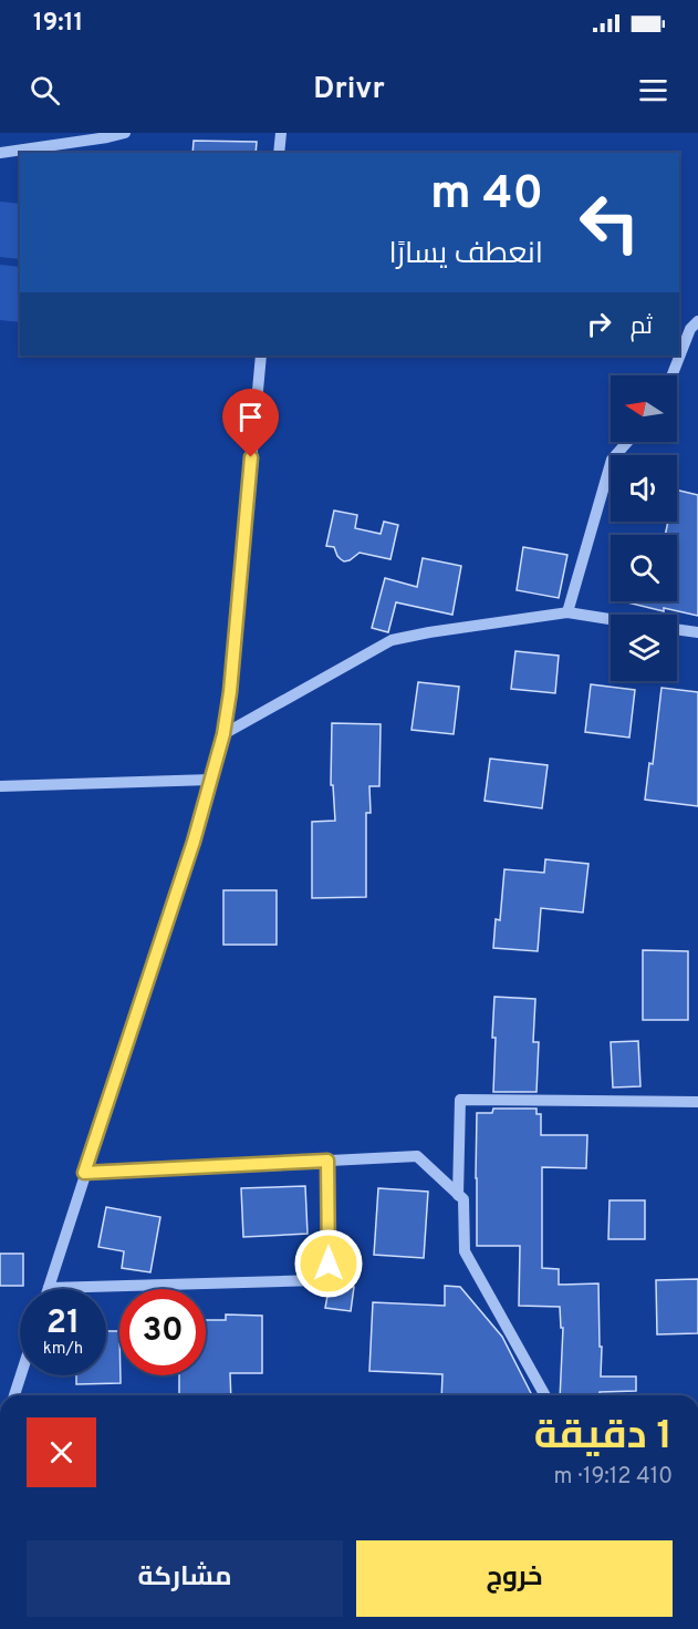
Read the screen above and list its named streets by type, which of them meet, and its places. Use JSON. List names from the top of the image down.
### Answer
{
  "north": "left",
  "page": {
    "status": "19:11",
    "header": "Drivr",
    "turn": ["40 m", "انعطف يسارًا"],
    "then": "ثم",
    "speed": "21 km/h",
    "limit": "30",
    "heading": ["1 دقيقة", "410 m · 19:12"],
    "buttons": ["خروج", "مشاركة"]
  }
}
